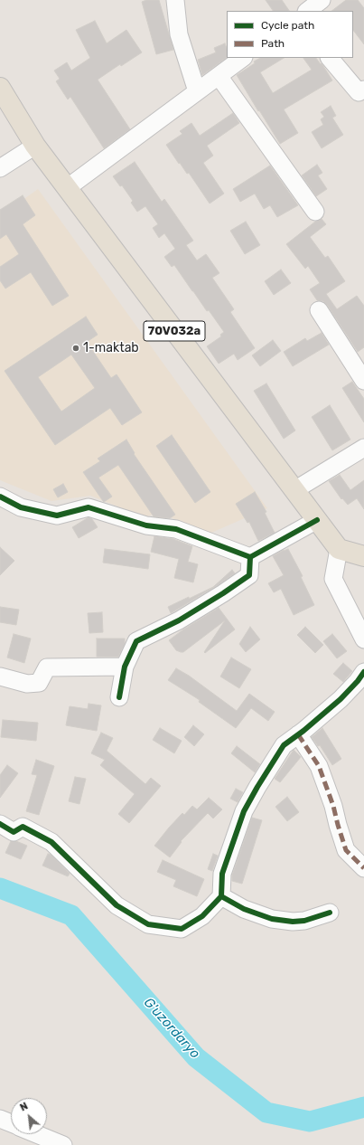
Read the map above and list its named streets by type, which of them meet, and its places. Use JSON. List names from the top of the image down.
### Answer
{
  "streets": {
    "main road": ["70V032a"]
  },
  "water": ["G'uzordaryo"],
  "places": ["1-maktab"],
  "legend": ["Cycle path", "Path"],
  "north": "top left"
}
